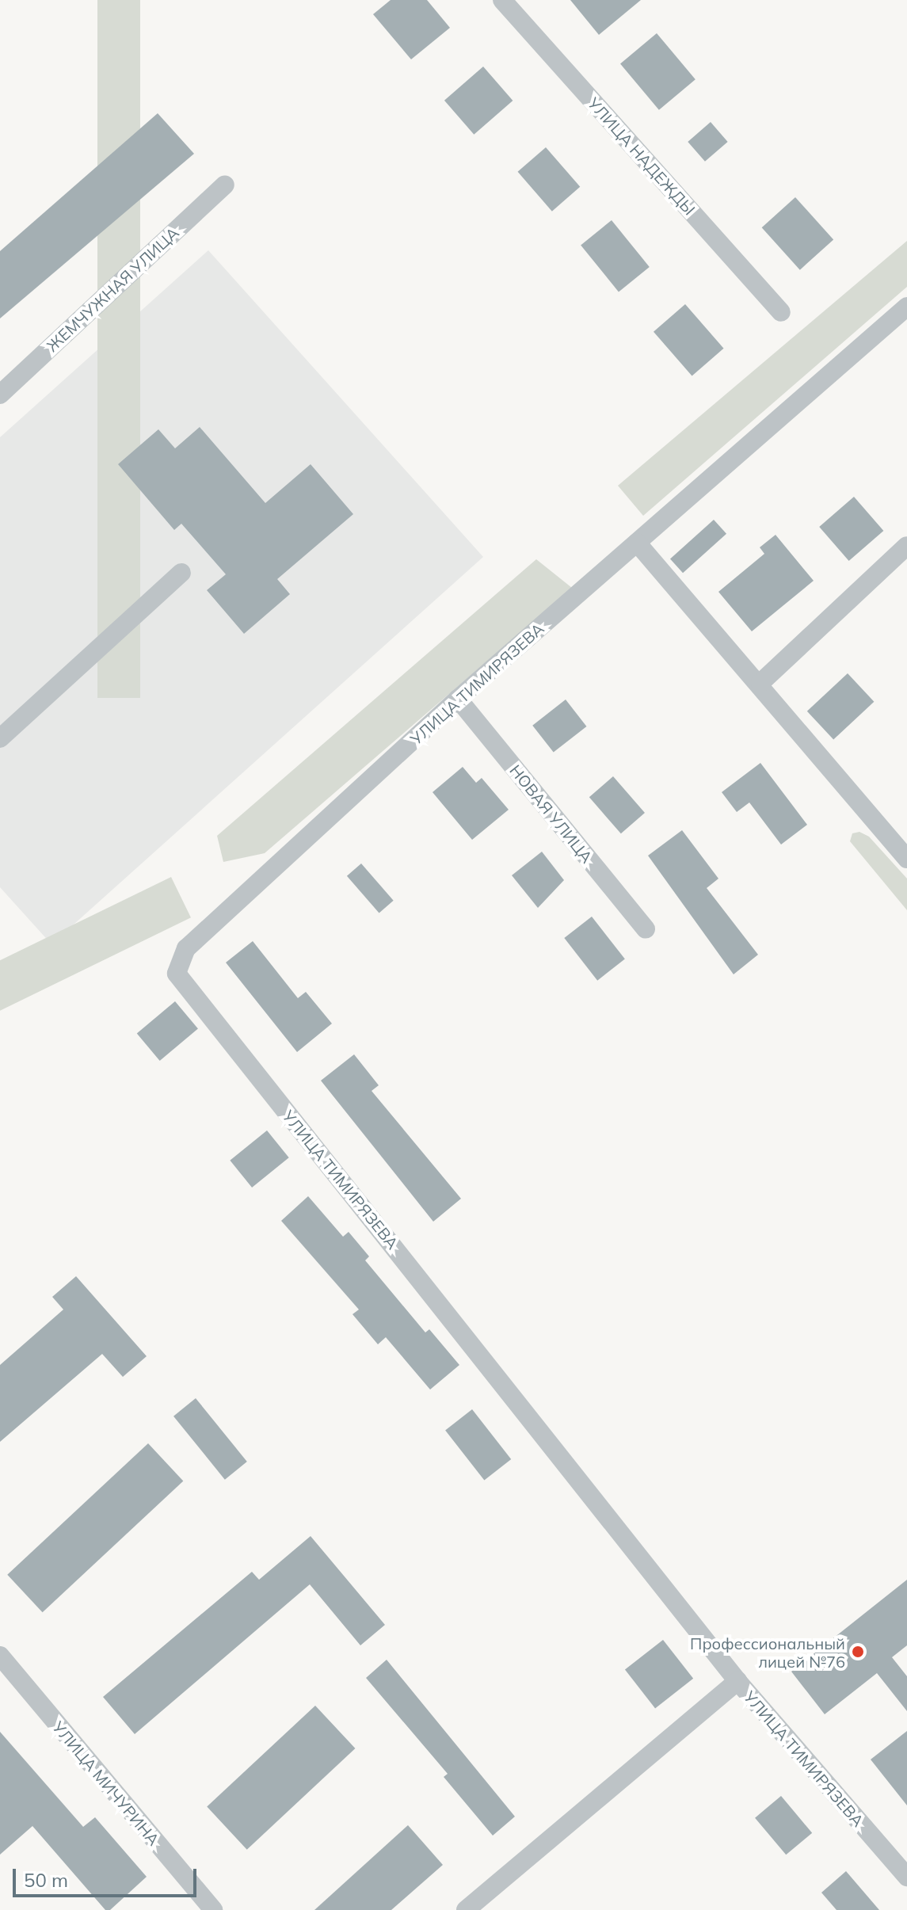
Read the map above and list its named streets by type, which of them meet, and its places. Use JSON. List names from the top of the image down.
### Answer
{
  "streets": {
    "street": [
      "УЛИЦА НАДЕЖДЫ",
      "ЖЕМЧУЖНАЯ УЛИЦА",
      "УЛИЦА ТИМИРЯЗЕВА",
      "НОВАЯ УЛИЦА",
      "УЛИЦА МИЧУРИНА"
    ]
  },
  "crossings": [
    ["УЛИЦА ТИМИРЯЗЕВА", "НОВАЯ УЛИЦА"]
  ],
  "places": ["Профессиональный лицей №76"],
  "scale_bar": "50 m"
}
